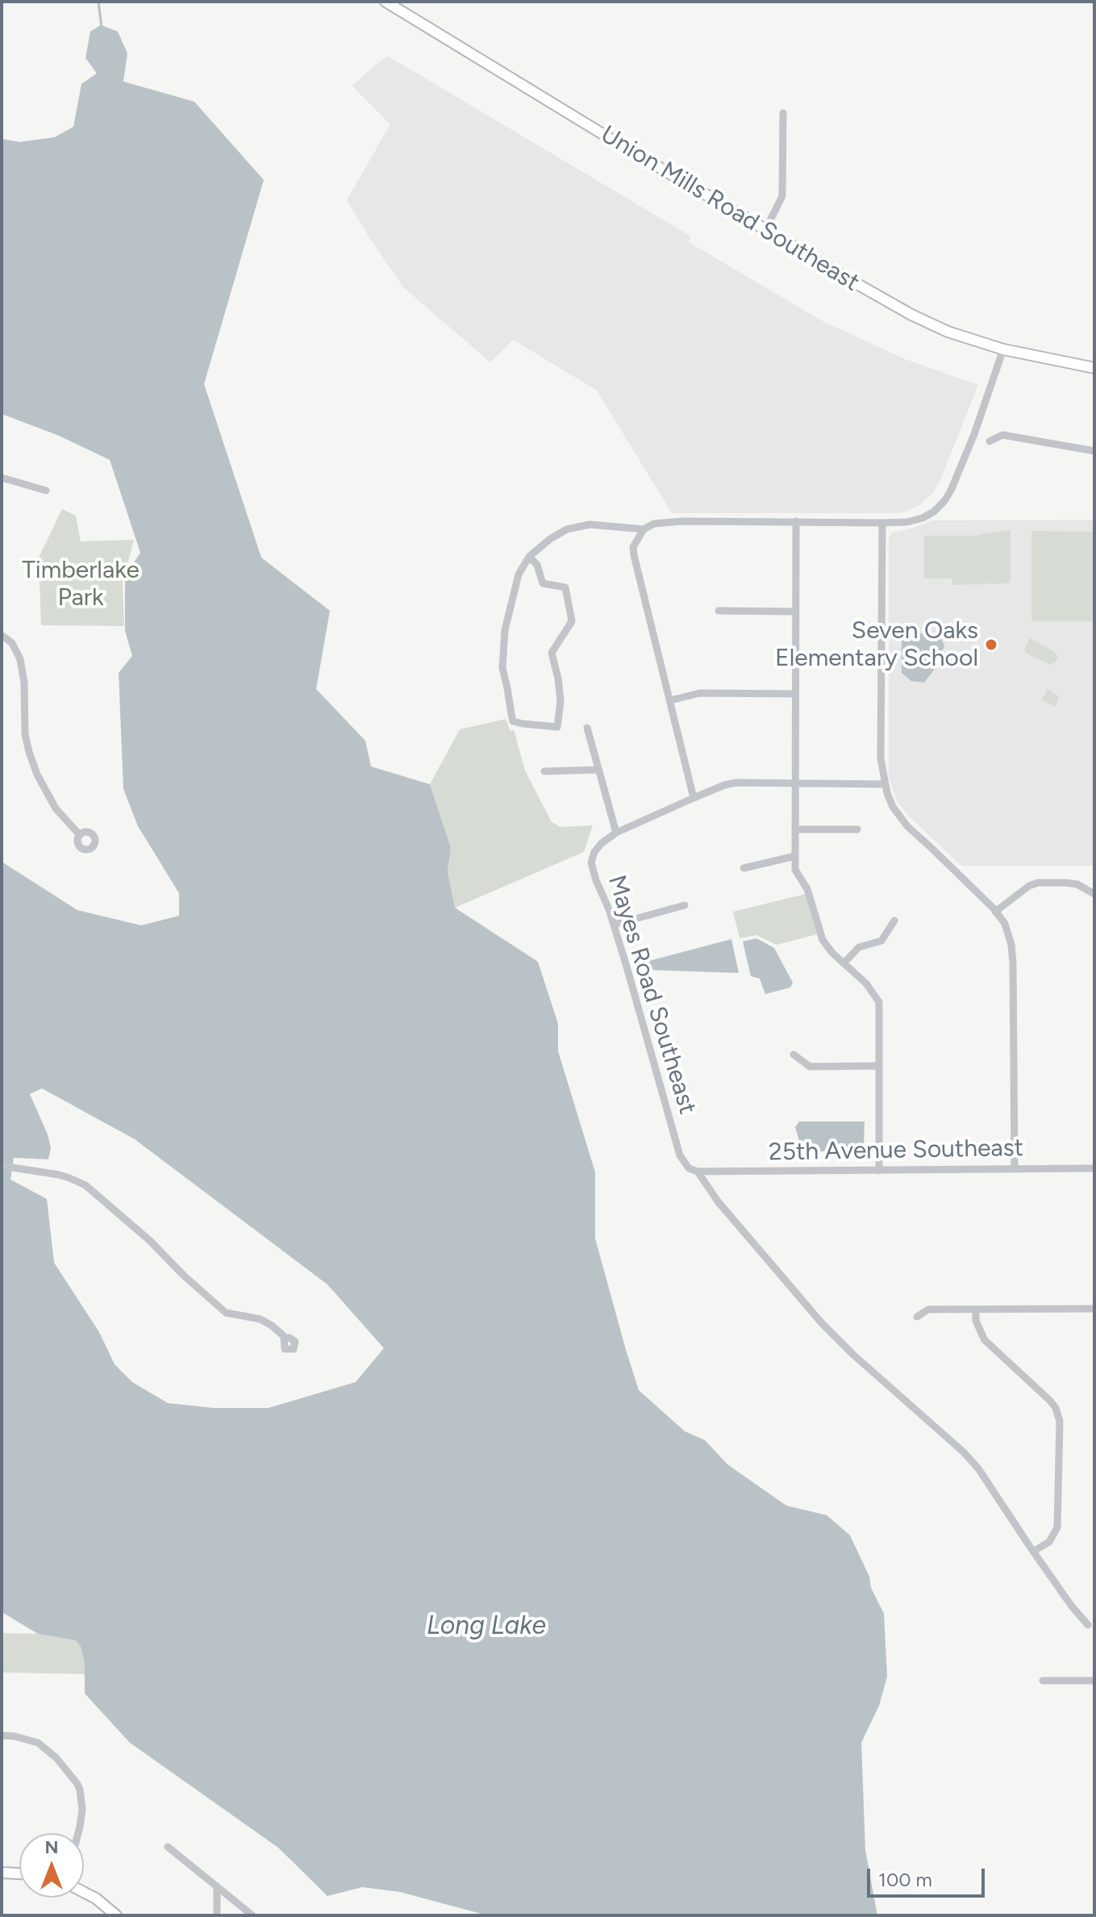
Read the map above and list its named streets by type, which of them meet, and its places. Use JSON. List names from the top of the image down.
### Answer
{
  "streets": {
    "street": ["Union Mills Road Southeast", "Mayes Road Southeast", "25th Avenue Southeast"]
  },
  "crossings": [
    ["Mayes Road Southeast", "25th Avenue Southeast"]
  ],
  "water": ["Long Lake"],
  "parks": ["Timberlake Park"],
  "places": ["Seven Oaks Elementary School"],
  "scale_bar": "100 m",
  "north": "top"
}
